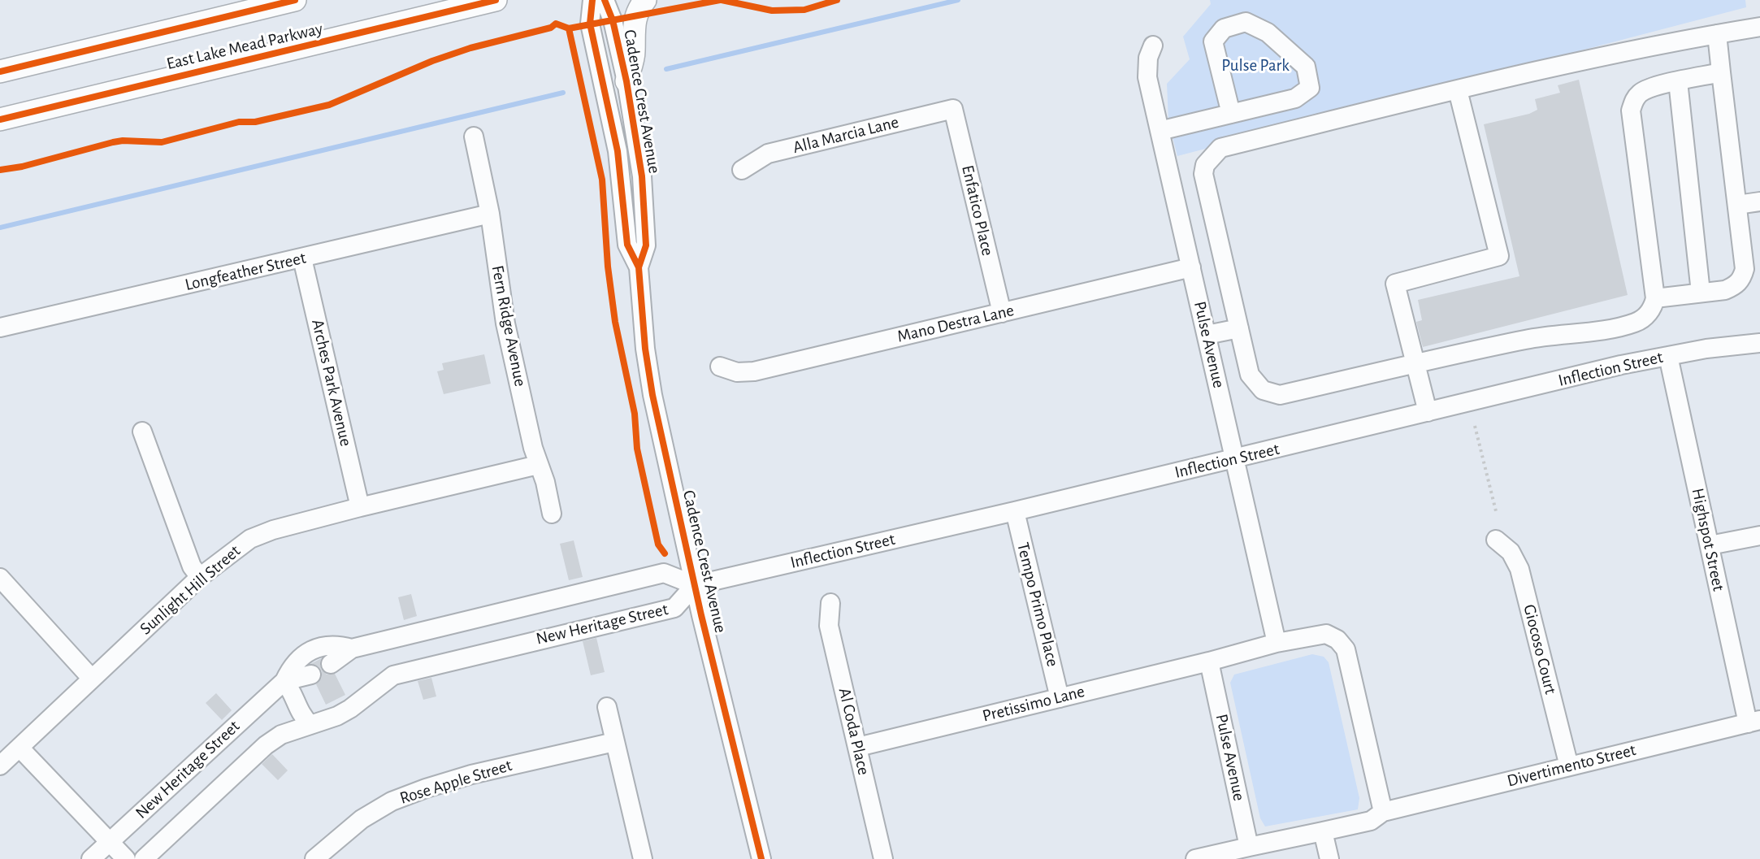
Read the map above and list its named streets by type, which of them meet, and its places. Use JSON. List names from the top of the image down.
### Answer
{
  "streets": {
    "main road": ["East Lake Mead Parkway"],
    "street": [
      "Cadence Crest Avenue",
      "Alla Marcia Lane",
      "Enfatico Place",
      "Longfeather Street",
      "Mano Destra Lane",
      "Fern Ridge Avenue",
      "Pulse Avenue",
      "Inflection Street",
      "Arches Park Avenue",
      "Highspot Street",
      "Sunlight Hill Street",
      "Tempo Primo Place",
      "New Heritage Street",
      "Giocoso Court",
      "Pretissimo Lane",
      "Al Coda Place",
      "Divertimento Street",
      "Rose Apple Street"
    ]
  },
  "crossings": [
    ["Cadence Crest Avenue", "Inflection Street"],
    ["Cadence Crest Avenue", "New Heritage Street"],
    ["Alla Marcia Lane", "Enfatico Place"],
    ["Enfatico Place", "Mano Destra Lane"],
    ["Longfeather Street", "Fern Ridge Avenue"],
    ["Longfeather Street", "Arches Park Avenue"],
    ["Mano Destra Lane", "Pulse Avenue"],
    ["Fern Ridge Avenue", "Sunlight Hill Street"],
    ["Pulse Avenue", "Inflection Street"],
    ["Pulse Avenue", "Pretissimo Lane"],
    ["Inflection Street", "Highspot Street"],
    ["Inflection Street", "Tempo Primo Place"],
    ["Inflection Street", "New Heritage Street"],
    ["Arches Park Avenue", "Sunlight Hill Street"],
    ["Highspot Street", "Divertimento Street"],
    ["Tempo Primo Place", "Pretissimo Lane"],
    ["Giocoso Court", "Divertimento Street"],
    ["Pretissimo Lane", "Al Coda Place"]
  ],
  "parks": ["Pulse Park"]
}
